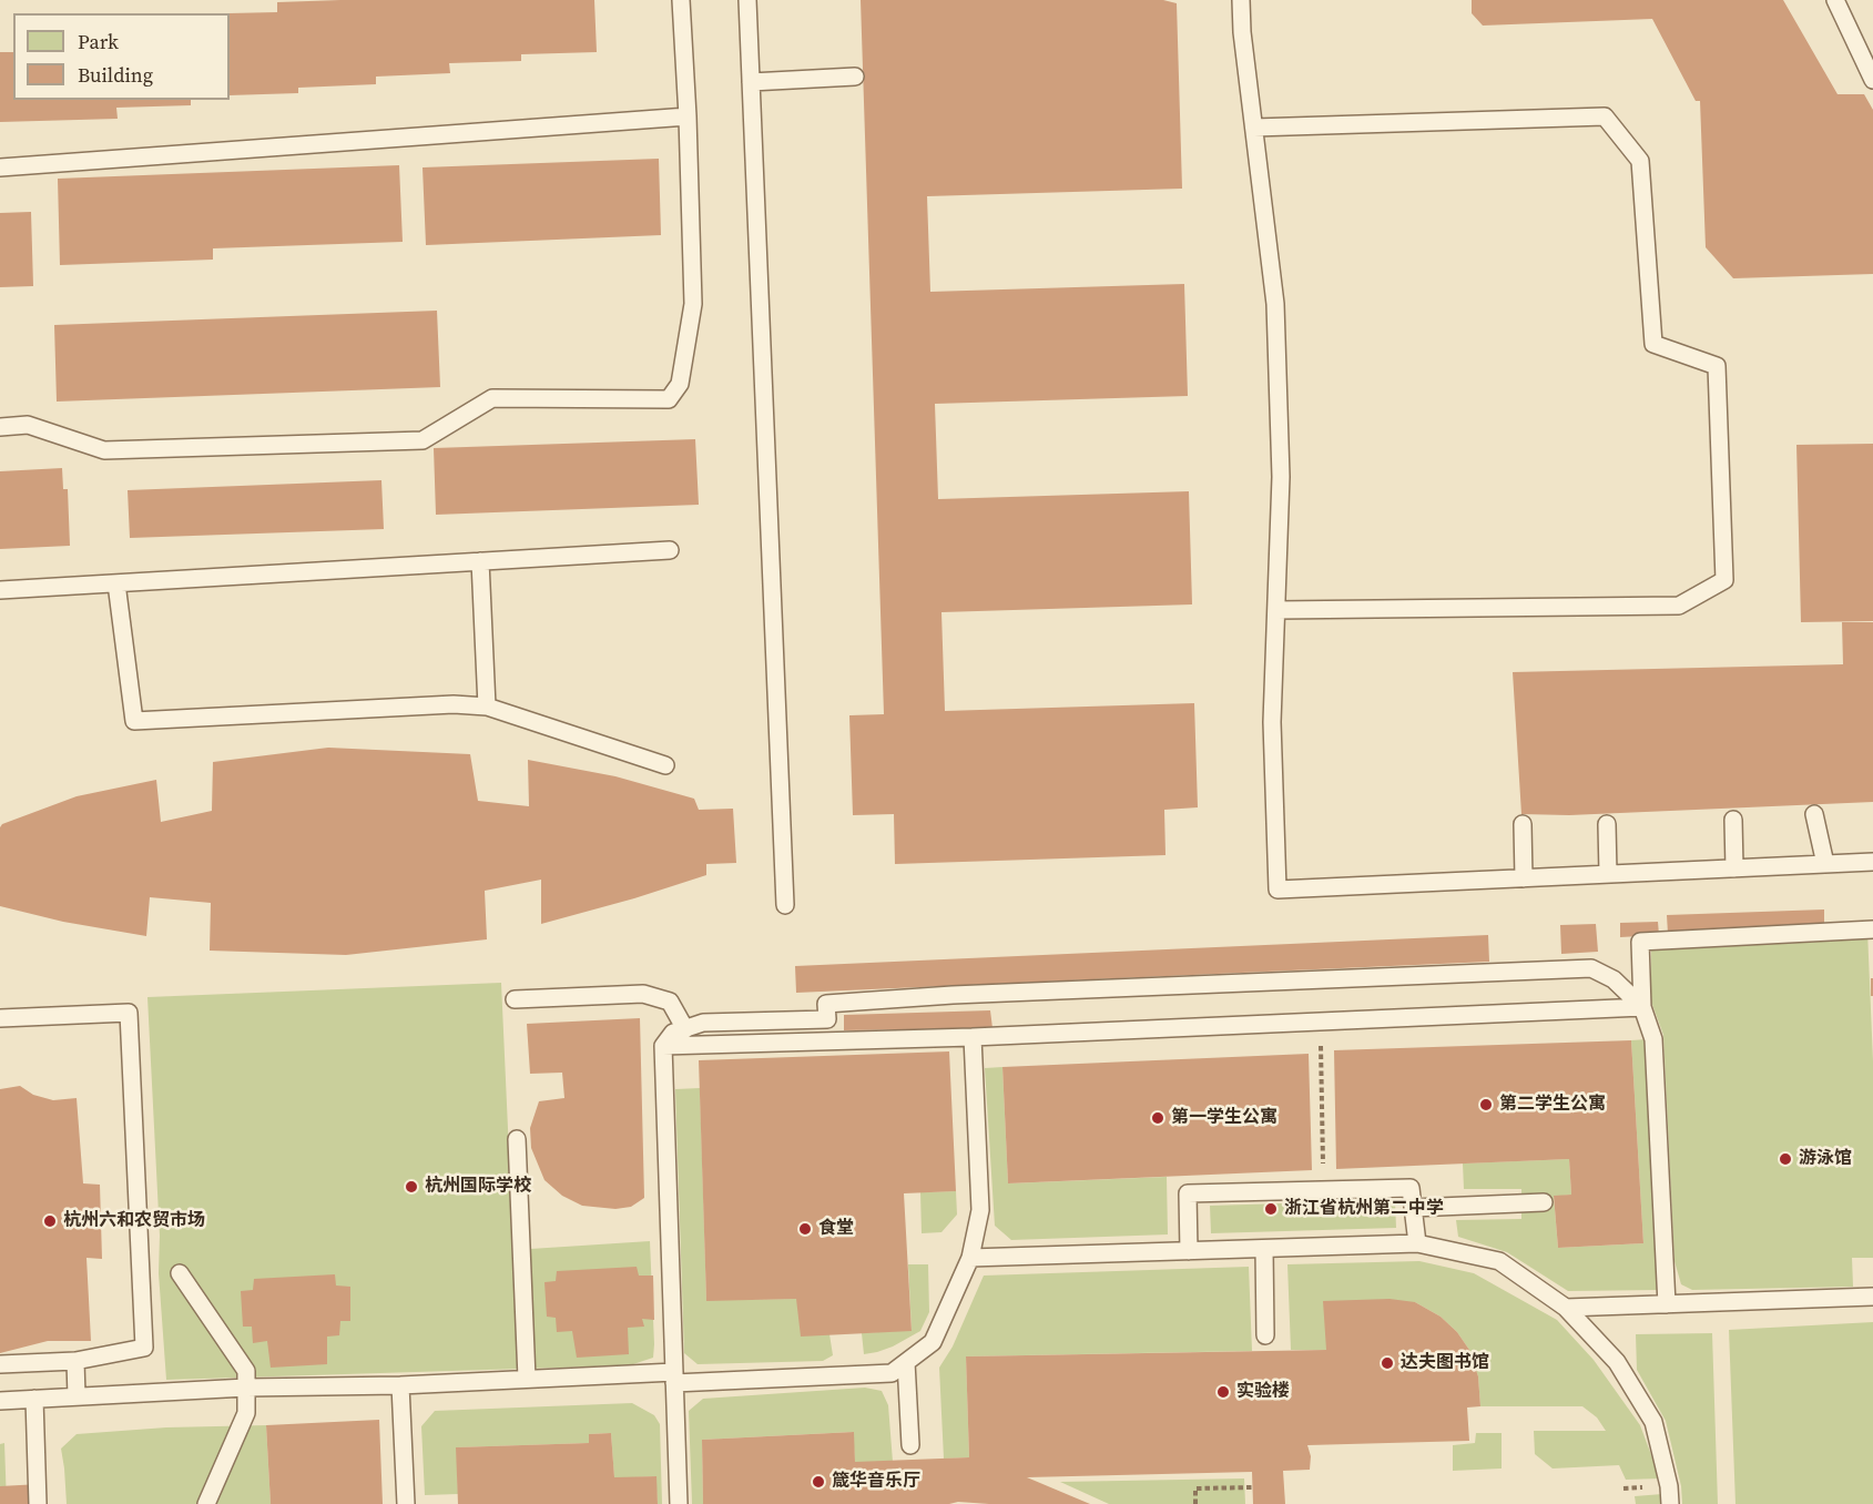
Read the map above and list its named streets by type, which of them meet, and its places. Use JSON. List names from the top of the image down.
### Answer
{
  "places": [
    "第二学生公寓",
    "第一学生公寓",
    "游泳馆",
    "杭州国际学校",
    "浙江省杭州第二中学",
    "杭州六和农贸市场",
    "食堂",
    "达夫图书馆",
    "实验楼",
    "箴华音乐厅"
  ],
  "legend": ["Park", "Building"]
}
